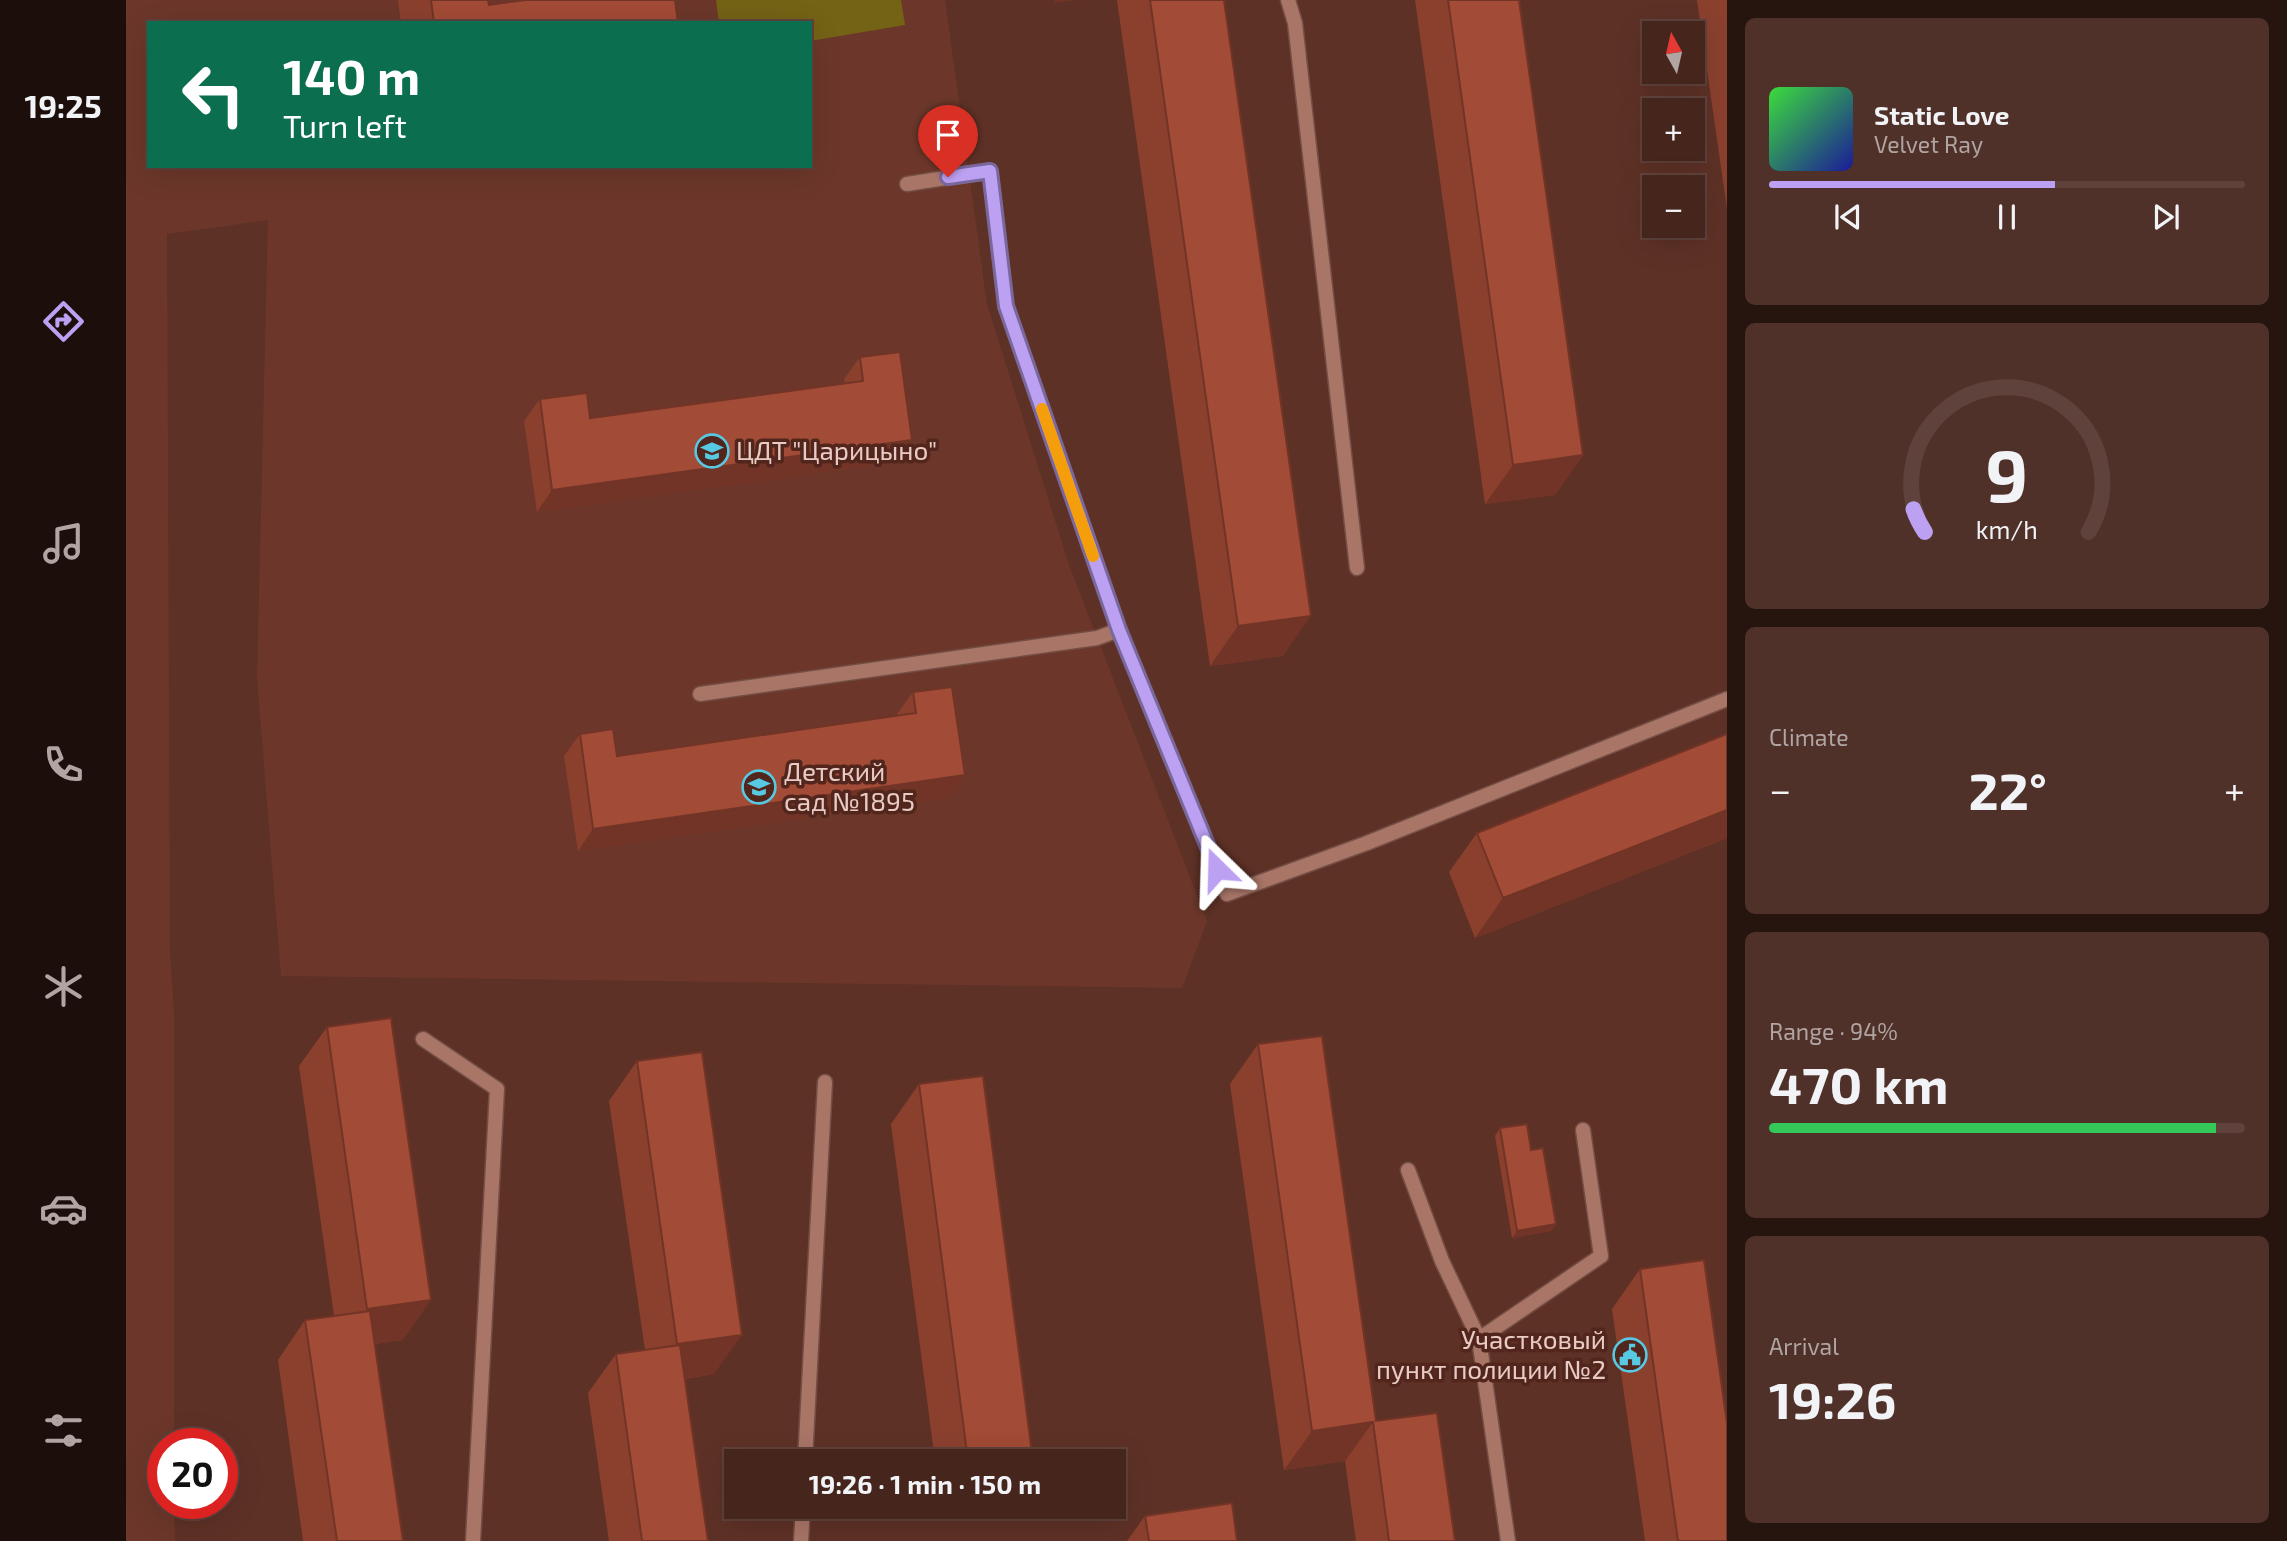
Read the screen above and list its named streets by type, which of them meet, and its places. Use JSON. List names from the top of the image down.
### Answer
{
  "places": {
    "school or university": ["ЦДТ \"Царицыно\"", "Детский сад №1895"],
    "public building": ["Участковый пункт полиции №2"]
  },
  "north": "top",
  "page": {
    "tabs": "19:25",
    "map_buttons": ["+", "−"],
    "turn": ["140 m", "Turn left"],
    "song": ["Static Love", "Velvet Ray"],
    "tile": [
      "Climate",
      ["Range · 94%", "470 km"],
      ["Arrival", "19:26"]
    ],
    "heat": ["−", "22°", "+"],
    "limit": "20",
    "trip": "19:26 · 1 min · 150 m",
    "gauge": ["9", "km/h"]
  }
}
